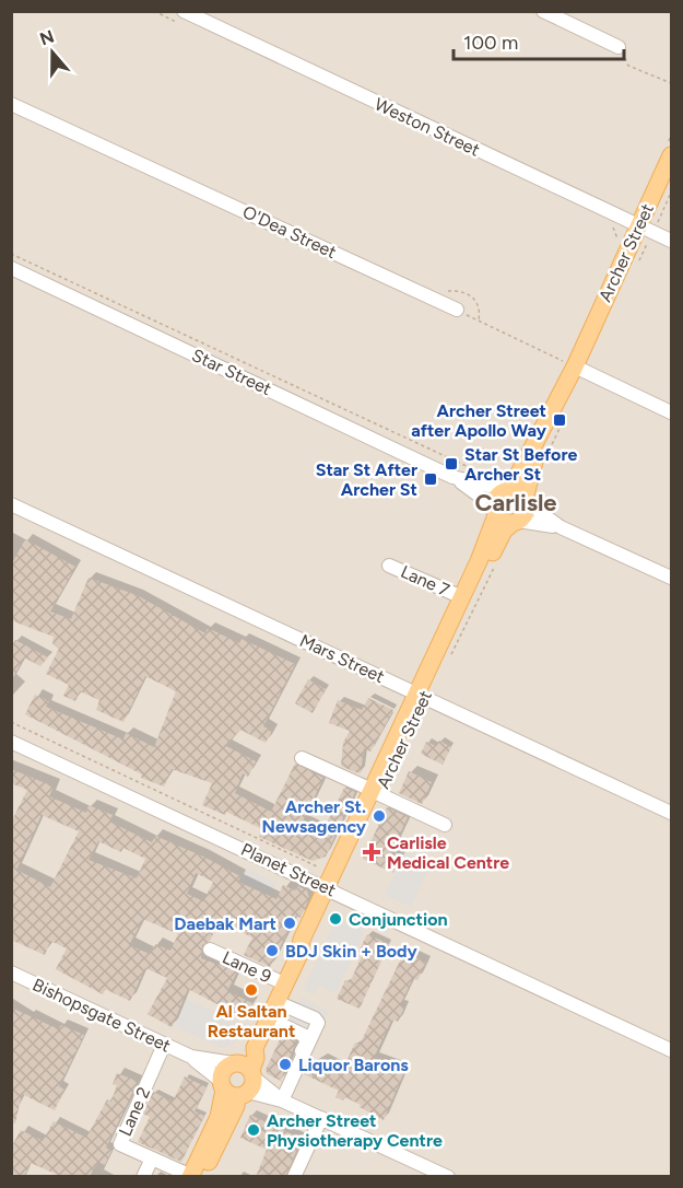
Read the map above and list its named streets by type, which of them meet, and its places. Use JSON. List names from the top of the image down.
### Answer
{
  "streets": {
    "main road": ["Archer Street"],
    "street": [
      "Weston Street",
      "O'Dea Street",
      "Star Street",
      "Lane 7",
      "Mars Street",
      "Planet Street",
      "Lane 9",
      "Bishopsgate Street",
      "Lane 2"
    ]
  },
  "crossings": [
    ["Weston Street", "Archer Street"],
    ["Archer Street", "Star Street"],
    ["Archer Street", "Lane 7"],
    ["Archer Street", "Mars Street"],
    ["Archer Street", "Planet Street"],
    ["Archer Street", "Lane 9"],
    ["Archer Street", "Bishopsgate Street"],
    ["Bishopsgate Street", "Lane 2"]
  ],
  "districts": ["Carlisle"],
  "places": {
    "transit": ["Archer Street after Apollo Way", "Star St Before Archer St", "Star St After Archer St"],
    "other": [
      "Archer St. Newsagency",
      "Conjunction",
      "Daebak Mart",
      "BDJ Skin + Body",
      "Al Saltan Restaurant",
      "Liquor Barons",
      "Archer Street Physiotherapy Centre"
    ],
    "health": ["Carlisle Medical Centre"]
  },
  "scale_bar": "100 m",
  "north": "top"
}
